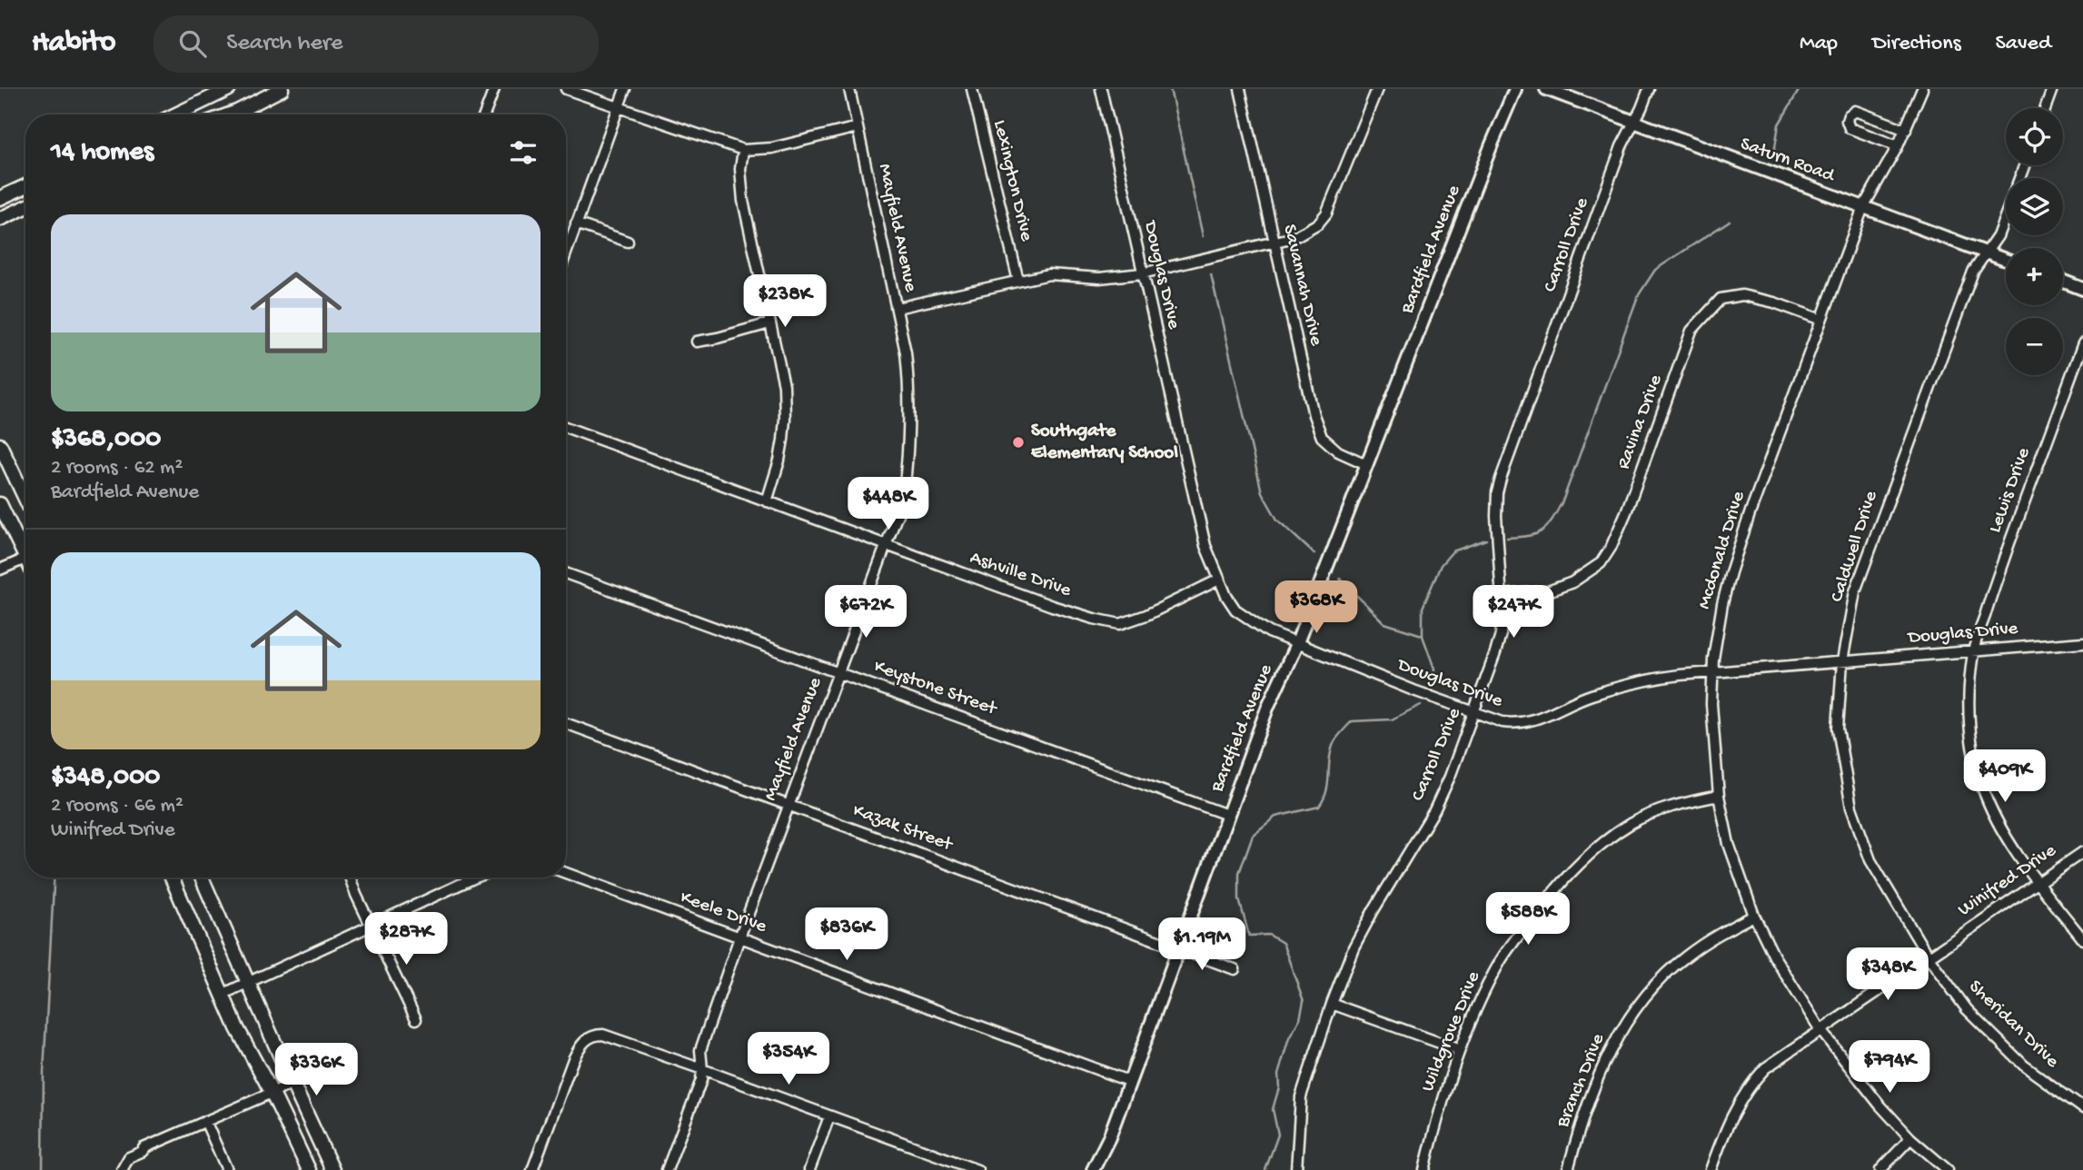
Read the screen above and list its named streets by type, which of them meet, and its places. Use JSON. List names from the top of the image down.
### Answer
{
  "streets": {
    "street": [
      "Saturn Road",
      "Lexington Drive",
      "Mayfield Avenue",
      "Carroll Drive",
      "Bardfield Avenue",
      "Douglas Drive",
      "Savannah Drive",
      "Ravina Drive",
      "Lewis Drive",
      "Caldwell Drive",
      "Mcdonald Drive",
      "Ashville Drive",
      "Keystone Street",
      "Kazak Street",
      "Winifred Drive",
      "Keele Drive",
      "Sheridan Drive",
      "Wildgrove Drive",
      "Branch Drive"
    ]
  },
  "crossings": [
    ["Saturn Road", "Carroll Drive"],
    ["Saturn Road", "Caldwell Drive"],
    ["Saturn Road", "Mcdonald Drive"],
    ["Mayfield Avenue", "Ashville Drive"],
    ["Mayfield Avenue", "Keystone Street"],
    ["Mayfield Avenue", "Kazak Street"],
    ["Mayfield Avenue", "Keele Drive"],
    ["Carroll Drive", "Douglas Drive"],
    ["Carroll Drive", "Ravina Drive"],
    ["Bardfield Avenue", "Douglas Drive"],
    ["Bardfield Avenue", "Savannah Drive"],
    ["Bardfield Avenue", "Keystone Street"],
    ["Bardfield Avenue", "Kazak Street"],
    ["Bardfield Avenue", "Keele Drive"],
    ["Douglas Drive", "Lewis Drive"],
    ["Douglas Drive", "Caldwell Drive"],
    ["Douglas Drive", "Mcdonald Drive"],
    ["Douglas Drive", "Ashville Drive"],
    ["Ravina Drive", "Mcdonald Drive"],
    ["Lewis Drive", "Winifred Drive"],
    ["Caldwell Drive", "Winifred Drive"],
    ["Caldwell Drive", "Sheridan Drive"],
    ["Mcdonald Drive", "Winifred Drive"],
    ["Mcdonald Drive", "Wildgrove Drive"],
    ["Mcdonald Drive", "Branch Drive"],
    ["Winifred Drive", "Sheridan Drive"]
  ],
  "places": ["Southgate Elementary School"],
  "page": {
    "header": "Habito",
    "search": "Search here",
    "nav": ["Map", "Directions", "Saved"],
    "map_buttons": ["+", "−"],
    "heading": "14 homes",
    "list": [
      {
        "name": "$368,000",
        "note": "2 rooms · 62 m² · Bardfield Avenue"
      },
      {
        "name": "$348,000",
        "note": "2 rooms · 66 m² · Winifred Drive"
      }
    ],
    "price": [
      "$238K",
      "$448K",
      "$368K",
      "$672K",
      "$247K",
      "$409K",
      "$588K",
      "$836K",
      "$287K",
      "$1.19M",
      "$348K",
      "$354K",
      "$794K",
      "$336K"
    ]
  }
}
